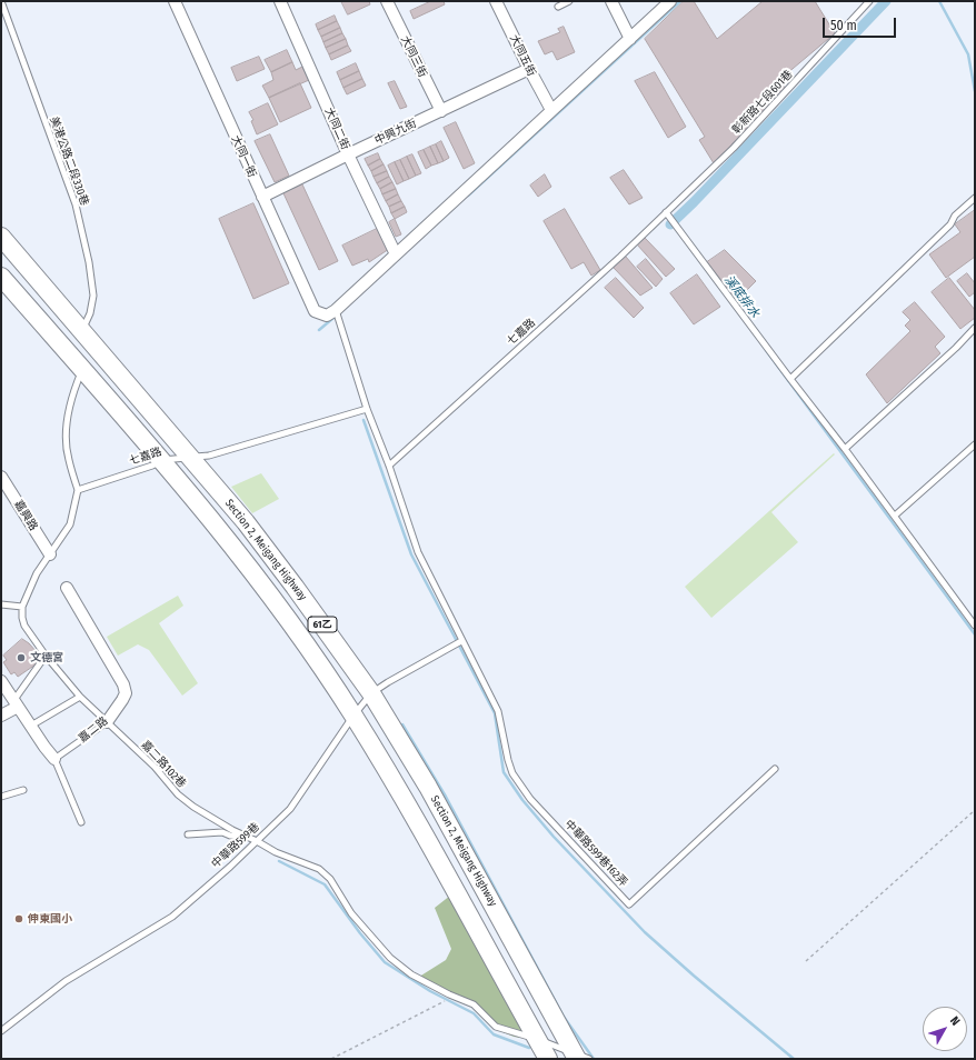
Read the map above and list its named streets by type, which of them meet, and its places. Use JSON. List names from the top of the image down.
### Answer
{
  "streets": {
    "main road": ["Section 2, Meigang Highway", "61乙"],
    "street": [
      "大同五街",
      "大同三街",
      "大同二街",
      "中興九街",
      "大同一街",
      "嘉興路",
      "嘉二路"
    ],
    "lane": [
      "彰新路七段601巷",
      "美港公路二段330巷",
      "七嘉路",
      "嘉二路102巷",
      "中華路599巷",
      "中華路599巷162弄"
    ]
  },
  "crossings": [
    ["大同五街", "中興九街"],
    ["大同三街", "中興九街"],
    ["彰新路七段601巷", "七嘉路"],
    ["大同二街", "中興九街"],
    ["中興九街", "大同一街"],
    ["美港公路二段330巷", "Section 2, Meigang Highway"],
    ["七嘉路", "Section 2, Meigang Highway"],
    ["七嘉路", "61乙"],
    ["Section 2, Meigang Highway", "嘉二路102巷"],
    ["Section 2, Meigang Highway", "中華路599巷"],
    ["61乙", "嘉二路102巷"],
    ["61乙", "中華路599巷"],
    ["嘉二路", "嘉二路102巷"],
    ["嘉二路102巷", "中華路599巷"],
    ["中華路599巷", "中華路599巷162弄"]
  ],
  "water": ["溪底排水"],
  "places": ["文德宮", "伸東國小"],
  "scale_bar": "50 m",
  "north": "top right"
}
